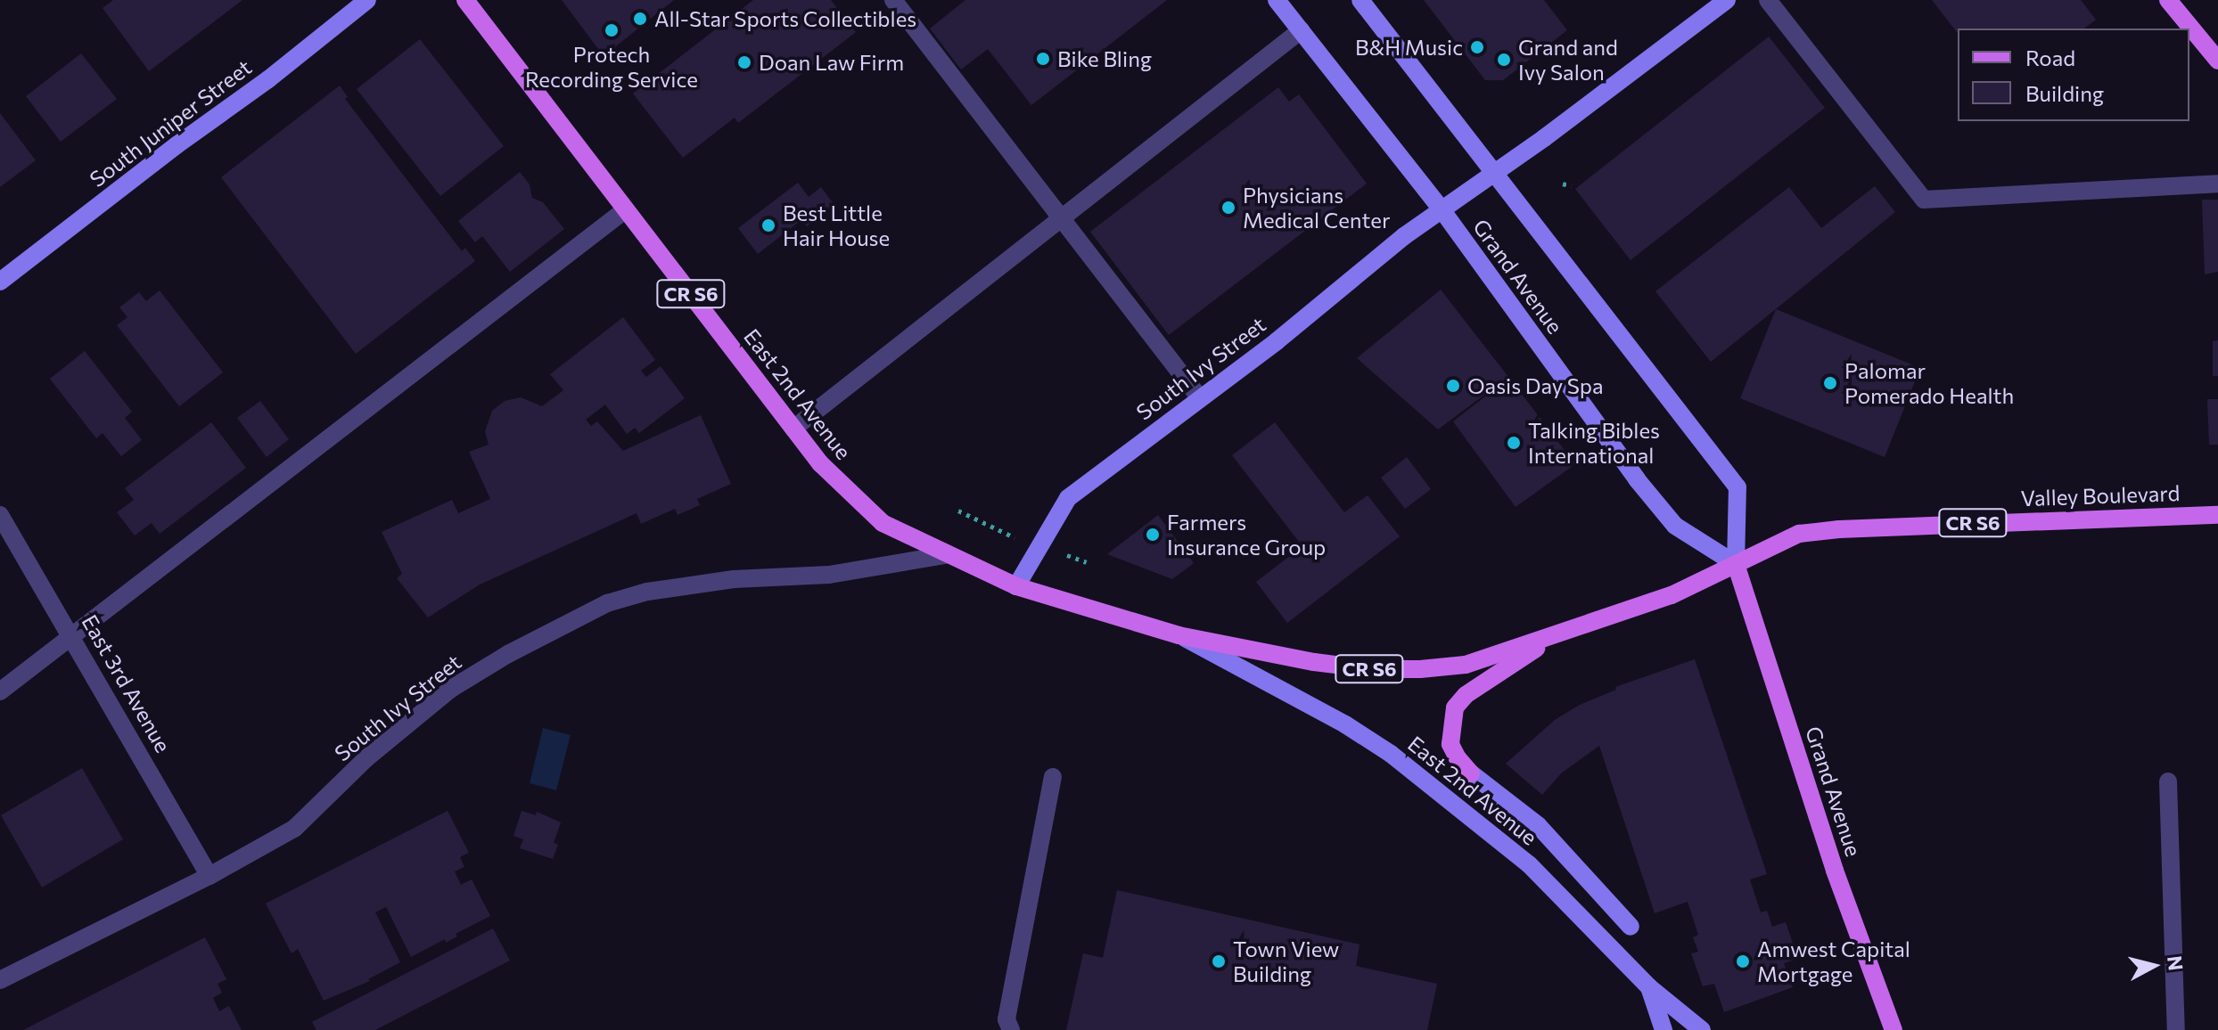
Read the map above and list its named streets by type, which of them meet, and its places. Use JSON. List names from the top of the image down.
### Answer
{
  "streets": {
    "main road": [
      "South Juniper Street",
      "Grand Avenue",
      "CR S6",
      "South Ivy Street",
      "East 2nd Avenue",
      "Valley Boulevard"
    ],
    "street": ["East 3rd Avenue"]
  },
  "crossings": [
    ["Grand Avenue", "South Ivy Street"],
    ["Grand Avenue", "East 2nd Avenue"],
    ["Grand Avenue", "Valley Boulevard"],
    ["South Ivy Street", "East 2nd Avenue"],
    ["South Ivy Street", "East 3rd Avenue"],
    ["East 2nd Avenue", "Valley Boulevard"]
  ],
  "places": [
    "All-Star Sports Collectibles",
    "Protech Recording Service",
    "B&H Music",
    "Bike Bling",
    "Grand and Ivy Salon",
    "Doan Law Firm",
    "Physicians Medical Center",
    "Best Little Hair House",
    "Palomar Pomerado Health",
    "Oasis Day Spa",
    "Talking Bibles International",
    "Farmers Insurance Group",
    "Town View Building",
    "Amwest Capital Mortgage"
  ],
  "legend": ["Road", "Building"],
  "north": "right"
}
